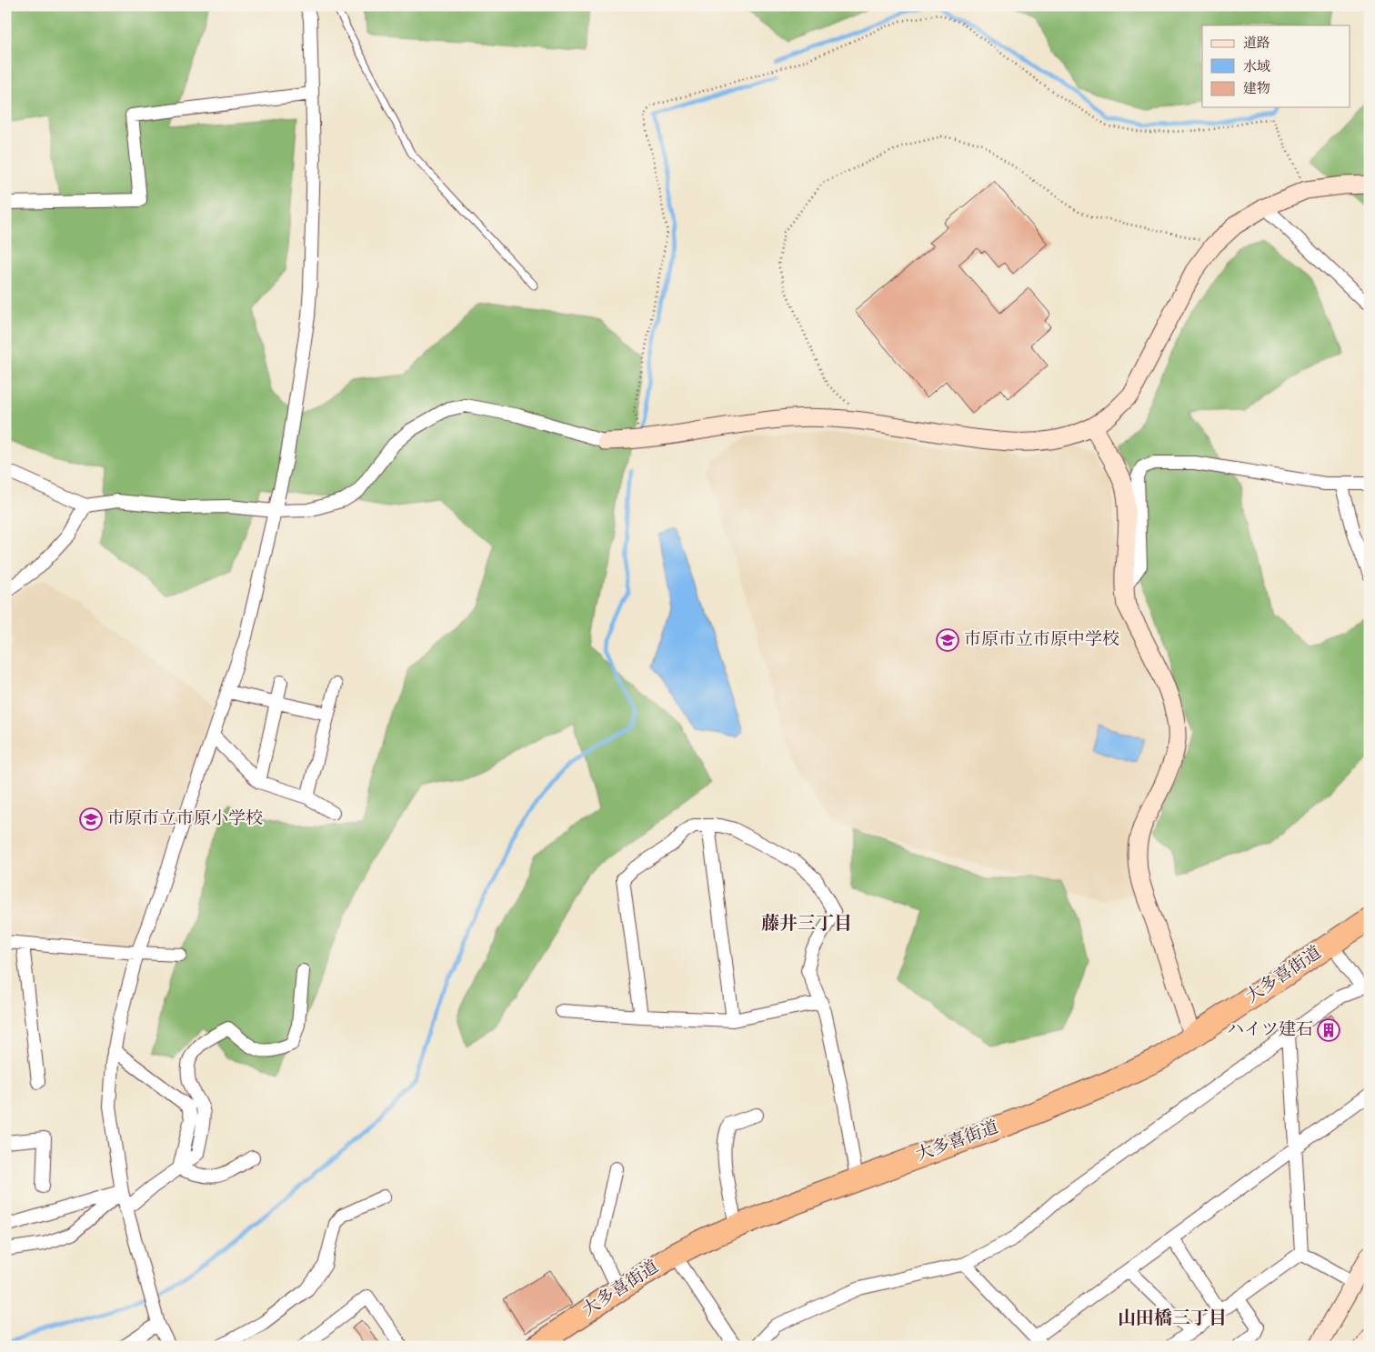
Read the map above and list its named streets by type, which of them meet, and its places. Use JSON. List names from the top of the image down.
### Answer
{
  "streets": {
    "highway": ["大多喜街道"]
  },
  "districts": ["藤井三丁目", "山田橋三丁目"],
  "places": {
    "school or university": ["市原市立市原中学校", "市原市立市原小学校"],
    "building": ["ハイツ建石"]
  },
  "legend": ["道路", "水域", "建物"]
}
